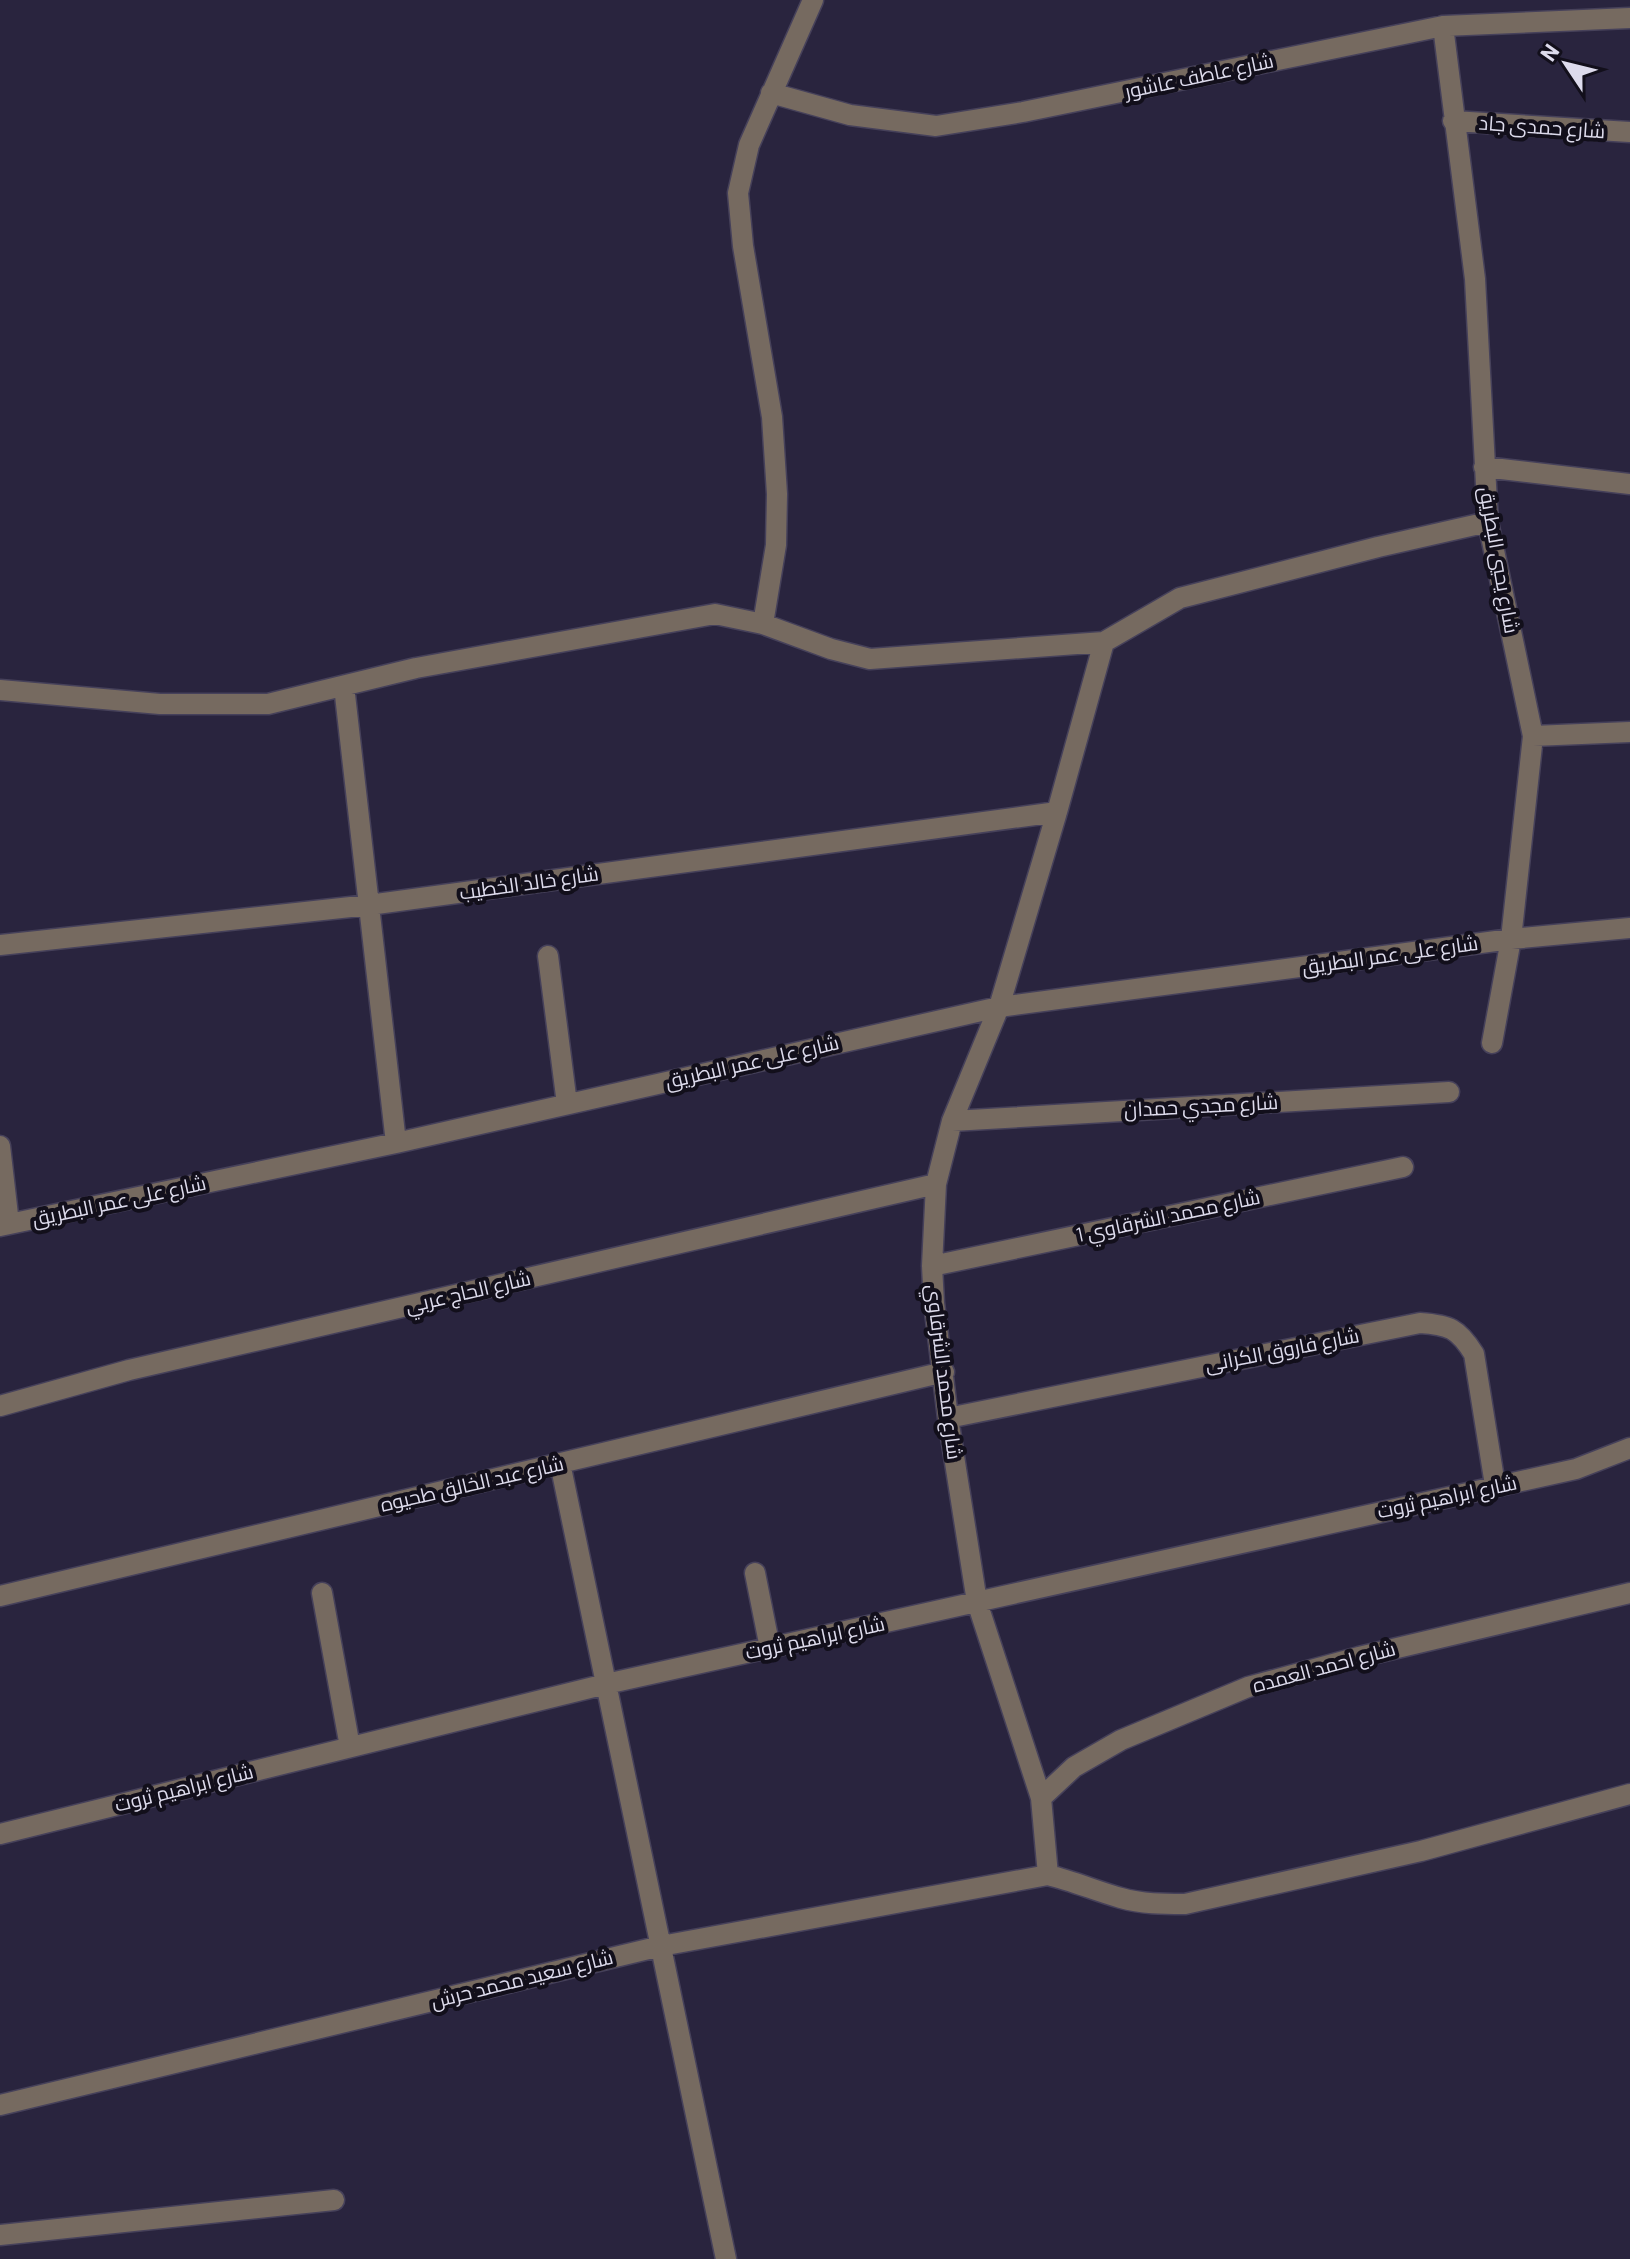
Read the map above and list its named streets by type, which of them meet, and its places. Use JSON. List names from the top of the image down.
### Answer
{
  "streets": {
    "street": [
      "شارع عاطف عاشور",
      "شارع حمدى جاد",
      "شارع يحيي البطريق",
      "شارع خالد الخطيب",
      "شارع على عمر البطريق",
      "شارع مجدي حمدان",
      "شارع محمد الشرقاوي 1",
      "شارع الحاج عربي",
      "شارع فاروق الكرانى",
      "شارع محمد الشرقاوي",
      "شارع عبد الخالق طحيوه",
      "شارع ابراهيم ثروت",
      "شارع احمد العمده",
      "شارع سعيد محمد حرش"
    ]
  },
  "crossings": [
    ["شارع عاطف عاشور", "شارع يحيي البطريق"],
    ["شارع حمدى جاد", "شارع يحيي البطريق"],
    ["شارع يحيي البطريق", "شارع على عمر البطريق"],
    ["شارع خالد الخطيب", "شارع محمد الشرقاوي"],
    ["شارع على عمر البطريق", "شارع محمد الشرقاوي"],
    ["شارع مجدي حمدان", "شارع محمد الشرقاوي"],
    ["شارع محمد الشرقاوي 1", "شارع محمد الشرقاوي"],
    ["شارع الحاج عربي", "شارع محمد الشرقاوي"],
    ["شارع فاروق الكرانى", "شارع محمد الشرقاوي"],
    ["شارع فاروق الكرانى", "شارع ابراهيم ثروت"],
    ["شارع محمد الشرقاوي", "شارع عبد الخالق طحيوه"],
    ["شارع محمد الشرقاوي", "شارع ابراهيم ثروت"],
    ["شارع محمد الشرقاوي", "شارع احمد العمده"],
    ["شارع محمد الشرقاوي", "شارع سعيد محمد حرش"]
  ],
  "north": "top left"
}
